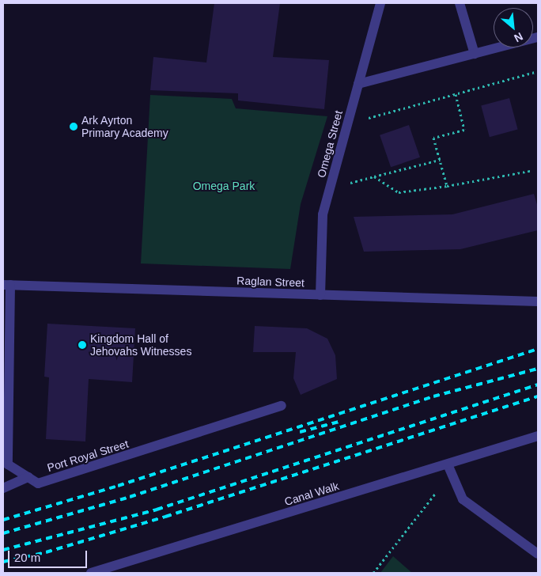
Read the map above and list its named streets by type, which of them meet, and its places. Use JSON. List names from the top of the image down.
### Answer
{
  "streets": {
    "street": [
      "Omega Street",
      "Raglan Street",
      "Port Royal Street",
      "Canal Walk"
    ]
  },
  "crossings": [
    ["Omega Street", "Raglan Street"],
    ["Raglan Street", "Port Royal Street"]
  ],
  "parks": ["Omega Park"],
  "places": ["Ark Ayrton Primary Academy", "Kingdom Hall of Jehovahs Witnesses"],
  "scale_bar": "20 m",
  "north": "bottom right"
}
